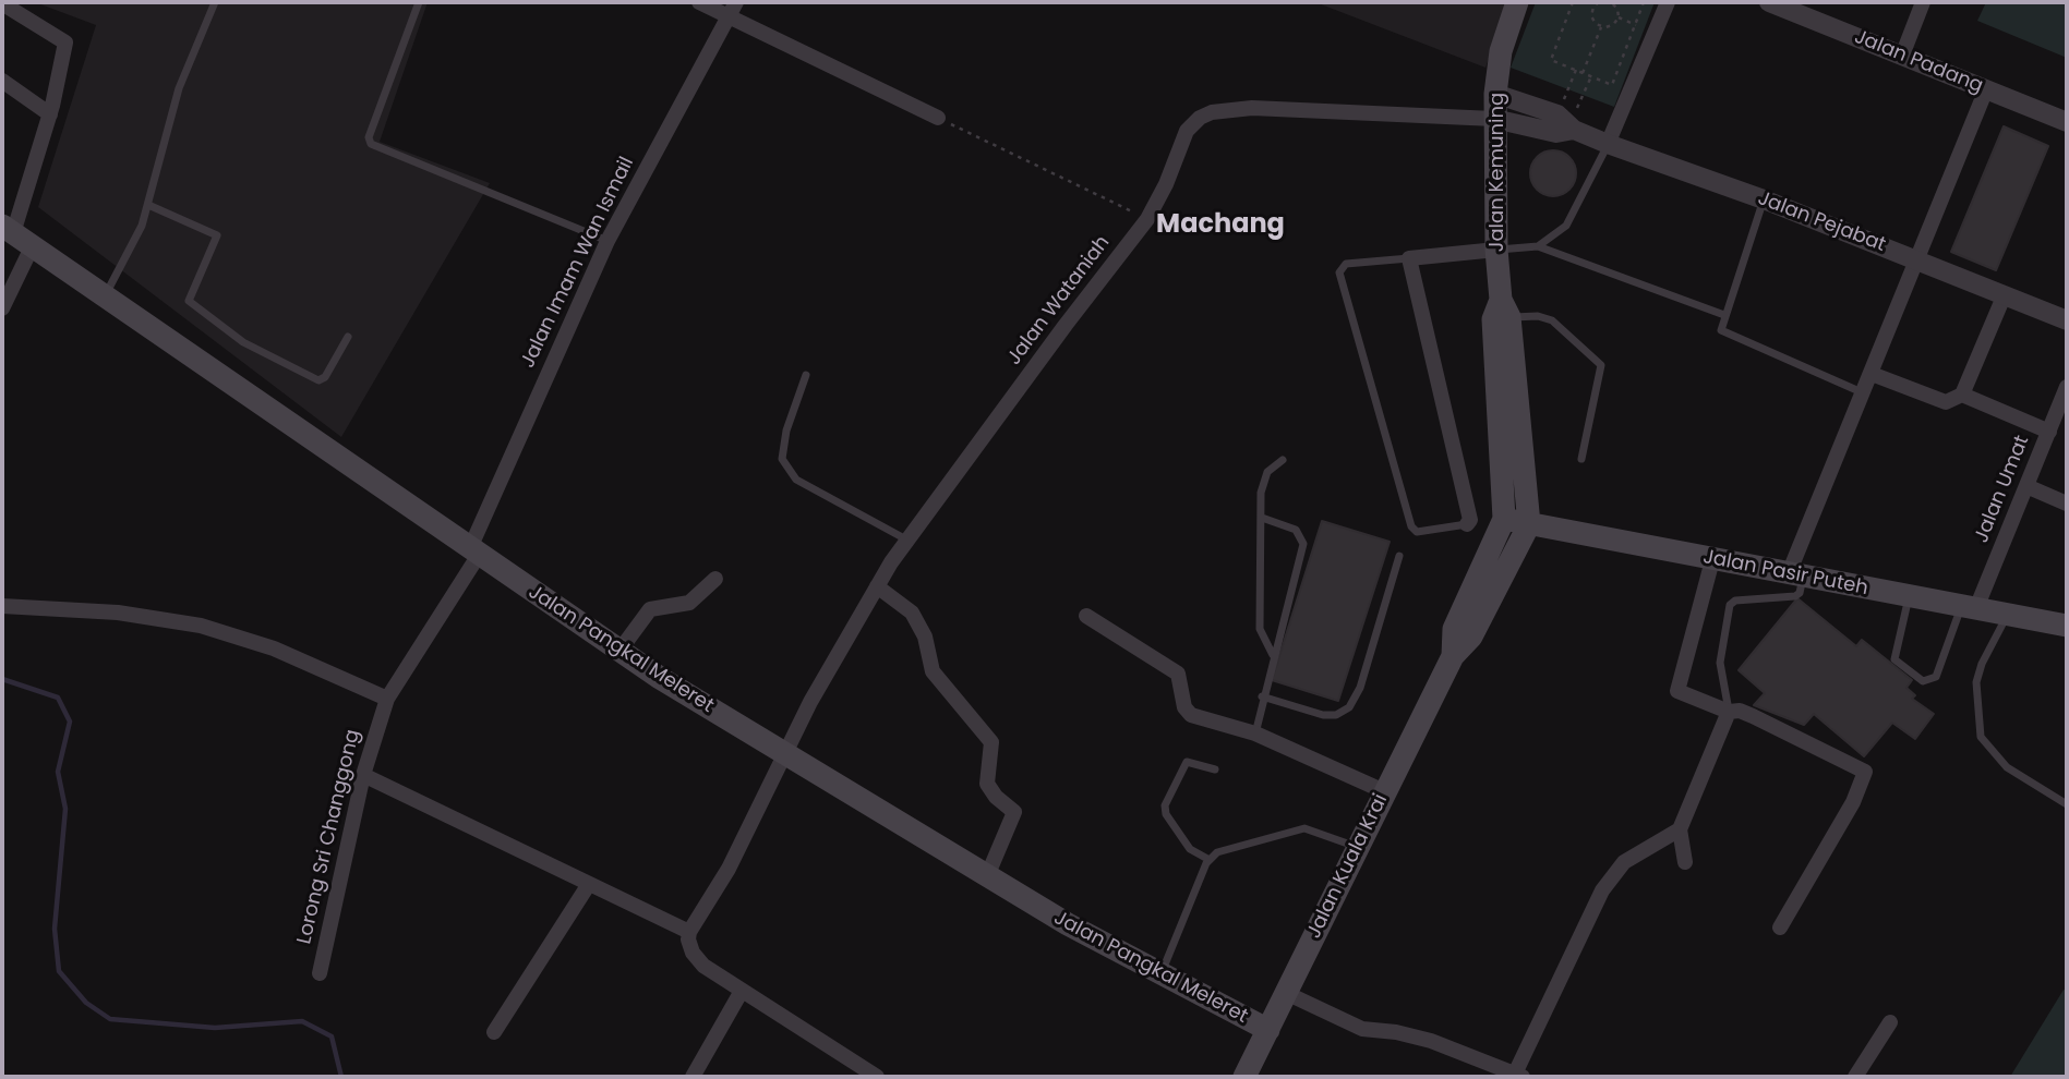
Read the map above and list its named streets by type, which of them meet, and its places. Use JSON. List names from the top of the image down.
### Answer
{
  "streets": {
    "main road": [
      "Jalan Kemuning",
      "Jalan Pasir Puteh",
      "Jalan Pangkal Meleret",
      "Jalan Kuala Krai"
    ],
    "street": [
      "Jalan Padang",
      "Jalan Pejabat",
      "Jalan Imam Wan Ismail",
      "Jalan Wataniah",
      "Jalan Umat",
      "Lorong Sri Changgong"
    ]
  },
  "crossings": [
    ["Jalan Kemuning", "Jalan Pejabat"],
    ["Jalan Kemuning", "Jalan Wataniah"],
    ["Jalan Kemuning", "Jalan Pasir Puteh"],
    ["Jalan Kemuning", "Jalan Kuala Krai"],
    ["Jalan Pejabat", "Jalan Wataniah"],
    ["Jalan Imam Wan Ismail", "Jalan Pangkal Meleret"],
    ["Jalan Imam Wan Ismail", "Lorong Sri Changgong"],
    ["Jalan Wataniah", "Jalan Pangkal Meleret"],
    ["Jalan Umat", "Jalan Pasir Puteh"],
    ["Jalan Pasir Puteh", "Jalan Kuala Krai"],
    ["Jalan Pangkal Meleret", "Lorong Sri Changgong"],
    ["Jalan Pangkal Meleret", "Jalan Kuala Krai"]
  ],
  "districts": ["Machang"]
}
